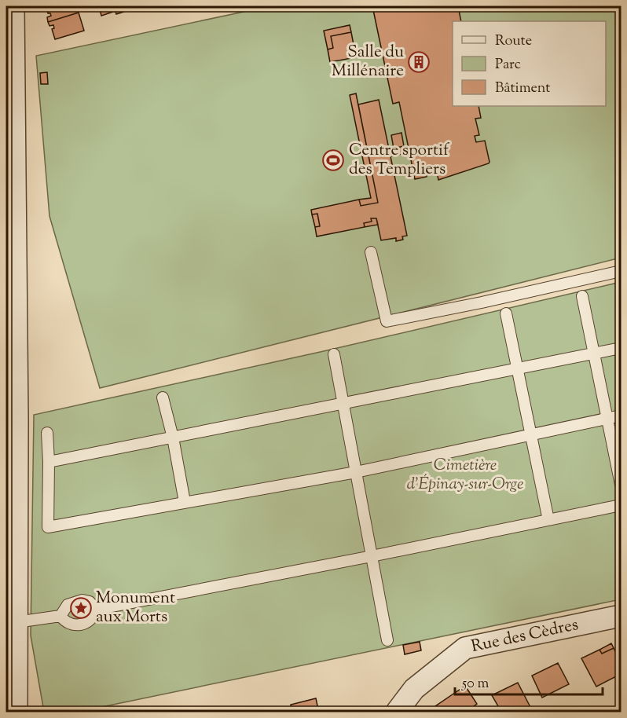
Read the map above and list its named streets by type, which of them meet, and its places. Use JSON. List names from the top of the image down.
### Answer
{
  "streets": {
    "street": ["Rue des Cèdres"]
  },
  "parks": ["Cimetière d'Épinay-sur-Orge"],
  "places": {
    "building": ["Salle du Millénaire"],
    "sports": ["Centre sportif des Templiers"],
    "place": ["Monument aux Morts"]
  },
  "legend": ["Route", "Parc", "Bâtiment"],
  "scale_bar": "50 m"
}
